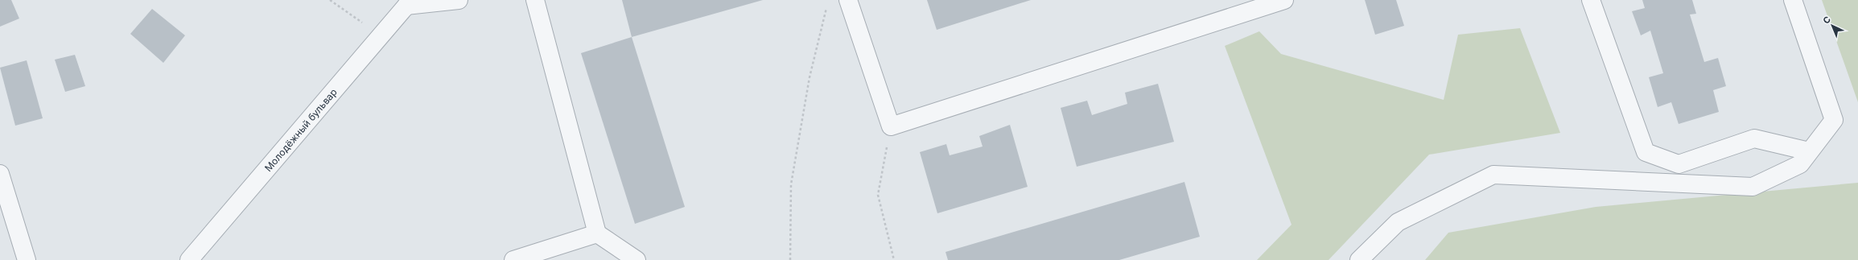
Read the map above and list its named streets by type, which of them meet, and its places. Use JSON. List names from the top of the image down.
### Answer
{
  "streets": {
    "street": ["Молодёжный бульвар"]
  },
  "north": "top left"
}
